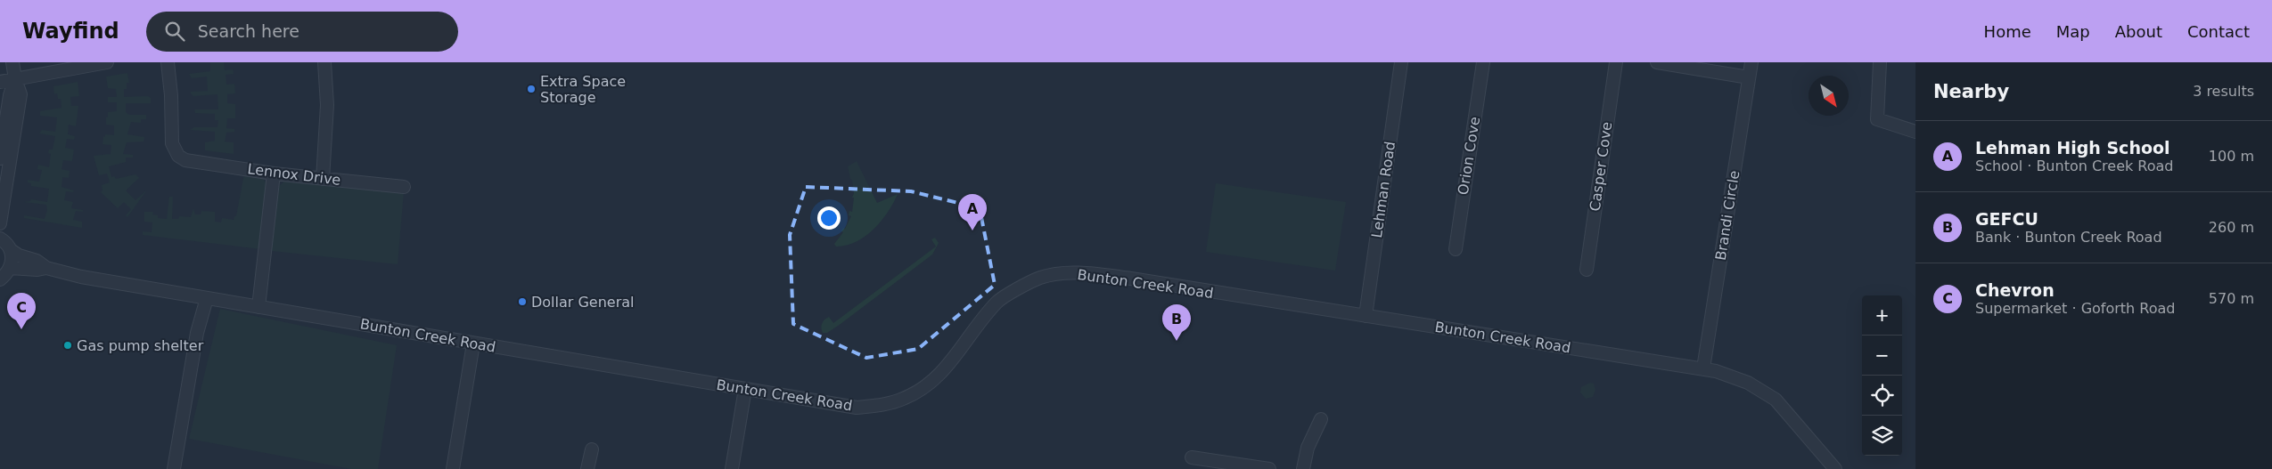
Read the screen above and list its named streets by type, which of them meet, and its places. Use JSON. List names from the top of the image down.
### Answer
{
  "streets": {
    "street": [
      "Orion Cove",
      "Casper Cove",
      "Lennox Drive",
      "Lehman Road",
      "Brandi Circle",
      "Bunton Creek Road"
    ]
  },
  "crossings": [
    ["Lehman Road", "Bunton Creek Road"],
    ["Brandi Circle", "Bunton Creek Road"]
  ],
  "places": ["Extra Space Storage", "Dollar General", "Gas pump shelter"],
  "north": "bottom right",
  "page": {
    "header": "Wayfind",
    "search": "Search here",
    "nav": [
      "Home",
      "Map",
      "About",
      "Contact"
    ],
    "heading": ["Nearby", "3 results"],
    "list": [
      {
        "mark": "A",
        "name": "Lehman High School",
        "note": "School · Bunton Creek Road",
        "value": "100 m"
      },
      {
        "mark": "B",
        "name": "GEFCU",
        "note": "Bank · Bunton Creek Road",
        "value": "260 m"
      },
      {
        "mark": "C",
        "name": "Chevron",
        "note": "Supermarket · Goforth Road",
        "value": "570 m"
      }
    ],
    "pins": ["A", "C", "B"],
    "map_buttons": ["+", "−"]
  }
}
